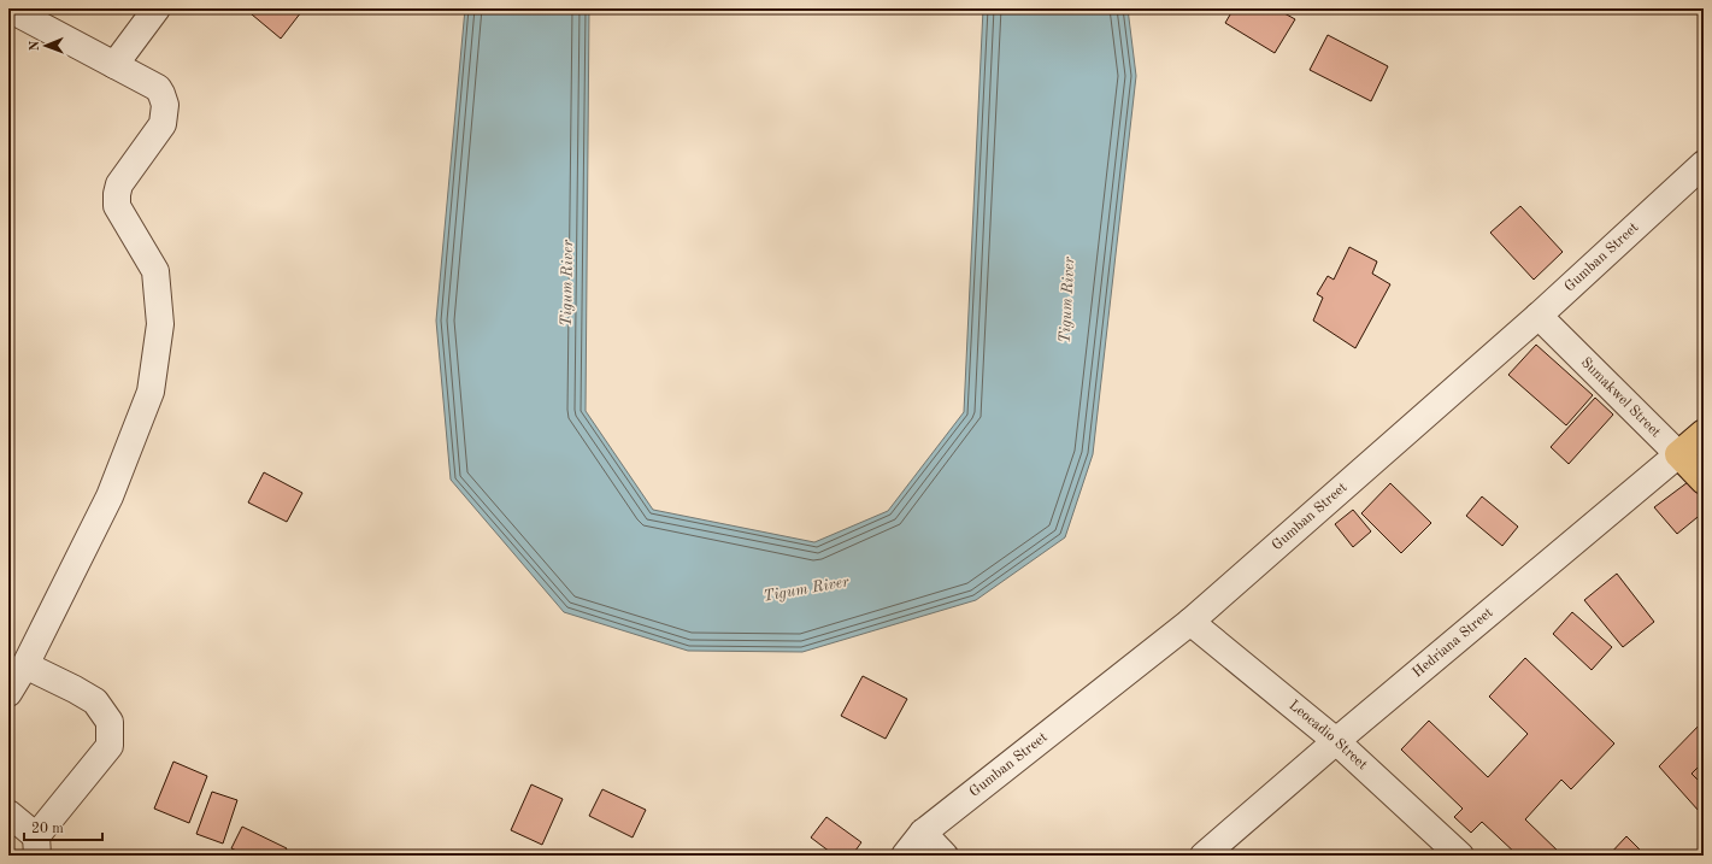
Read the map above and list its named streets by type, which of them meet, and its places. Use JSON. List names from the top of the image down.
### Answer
{
  "streets": {
    "main road": ["Sumakwel Street", "Hedriana Street"],
    "street": ["Gumban Street", "Leocadio Street"]
  },
  "crossings": [
    ["Gumban Street", "Sumakwel Street"],
    ["Gumban Street", "Leocadio Street"],
    ["Sumakwel Street", "Hedriana Street"],
    ["Hedriana Street", "Leocadio Street"]
  ],
  "water": ["Tigum River"],
  "scale_bar": "20 m",
  "north": "left"
}
